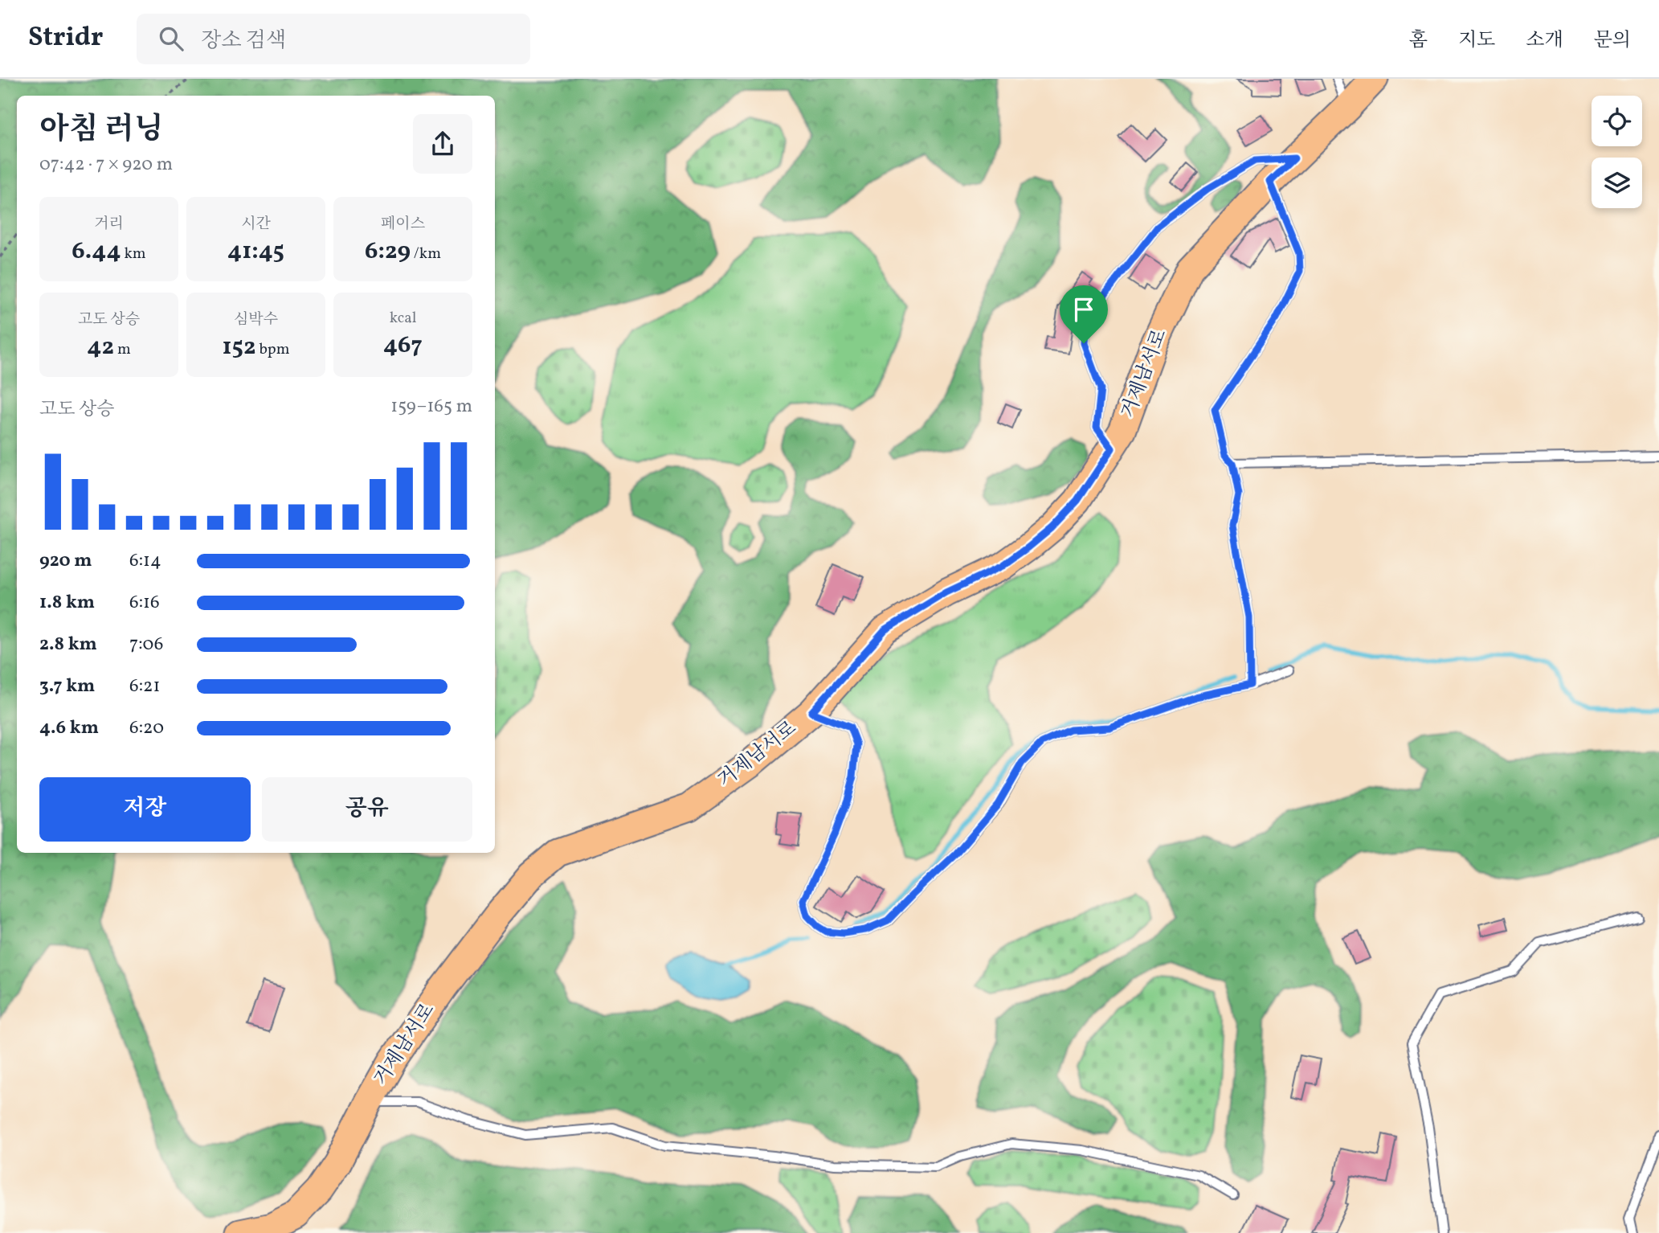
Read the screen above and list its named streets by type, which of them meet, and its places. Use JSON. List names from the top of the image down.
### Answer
{
  "streets": {
    "main road": ["거제남서로"]
  },
  "page": {
    "header": "Stridr",
    "search": "장소 검색",
    "nav": [
      "홈",
      "지도",
      "소개",
      "문의"
    ],
    "heading": ["아침 러닝", "07:42 · 7 × 920 m"],
    "stats": [
      ["거리", "6.44 km"],
      ["시간", "41:45"],
      ["페이스", "6:29 /km"],
      ["고도 상승", "42 m"],
      ["심박수", "152 bpm"],
      ["kcal", "467"]
    ],
    "chart": ["고도 상승", "159–165 m"],
    "list": [
      {
        "name": "920 m",
        "note": "6:14"
      },
      {
        "name": "1.8 km",
        "note": "6:16"
      },
      {
        "name": "2.8 km",
        "note": "7:06"
      },
      {
        "name": "3.7 km",
        "note": "6:21"
      },
      {
        "name": "4.6 km",
        "note": "6:20"
      }
    ],
    "buttons": ["저장", "공유"]
  }
}
